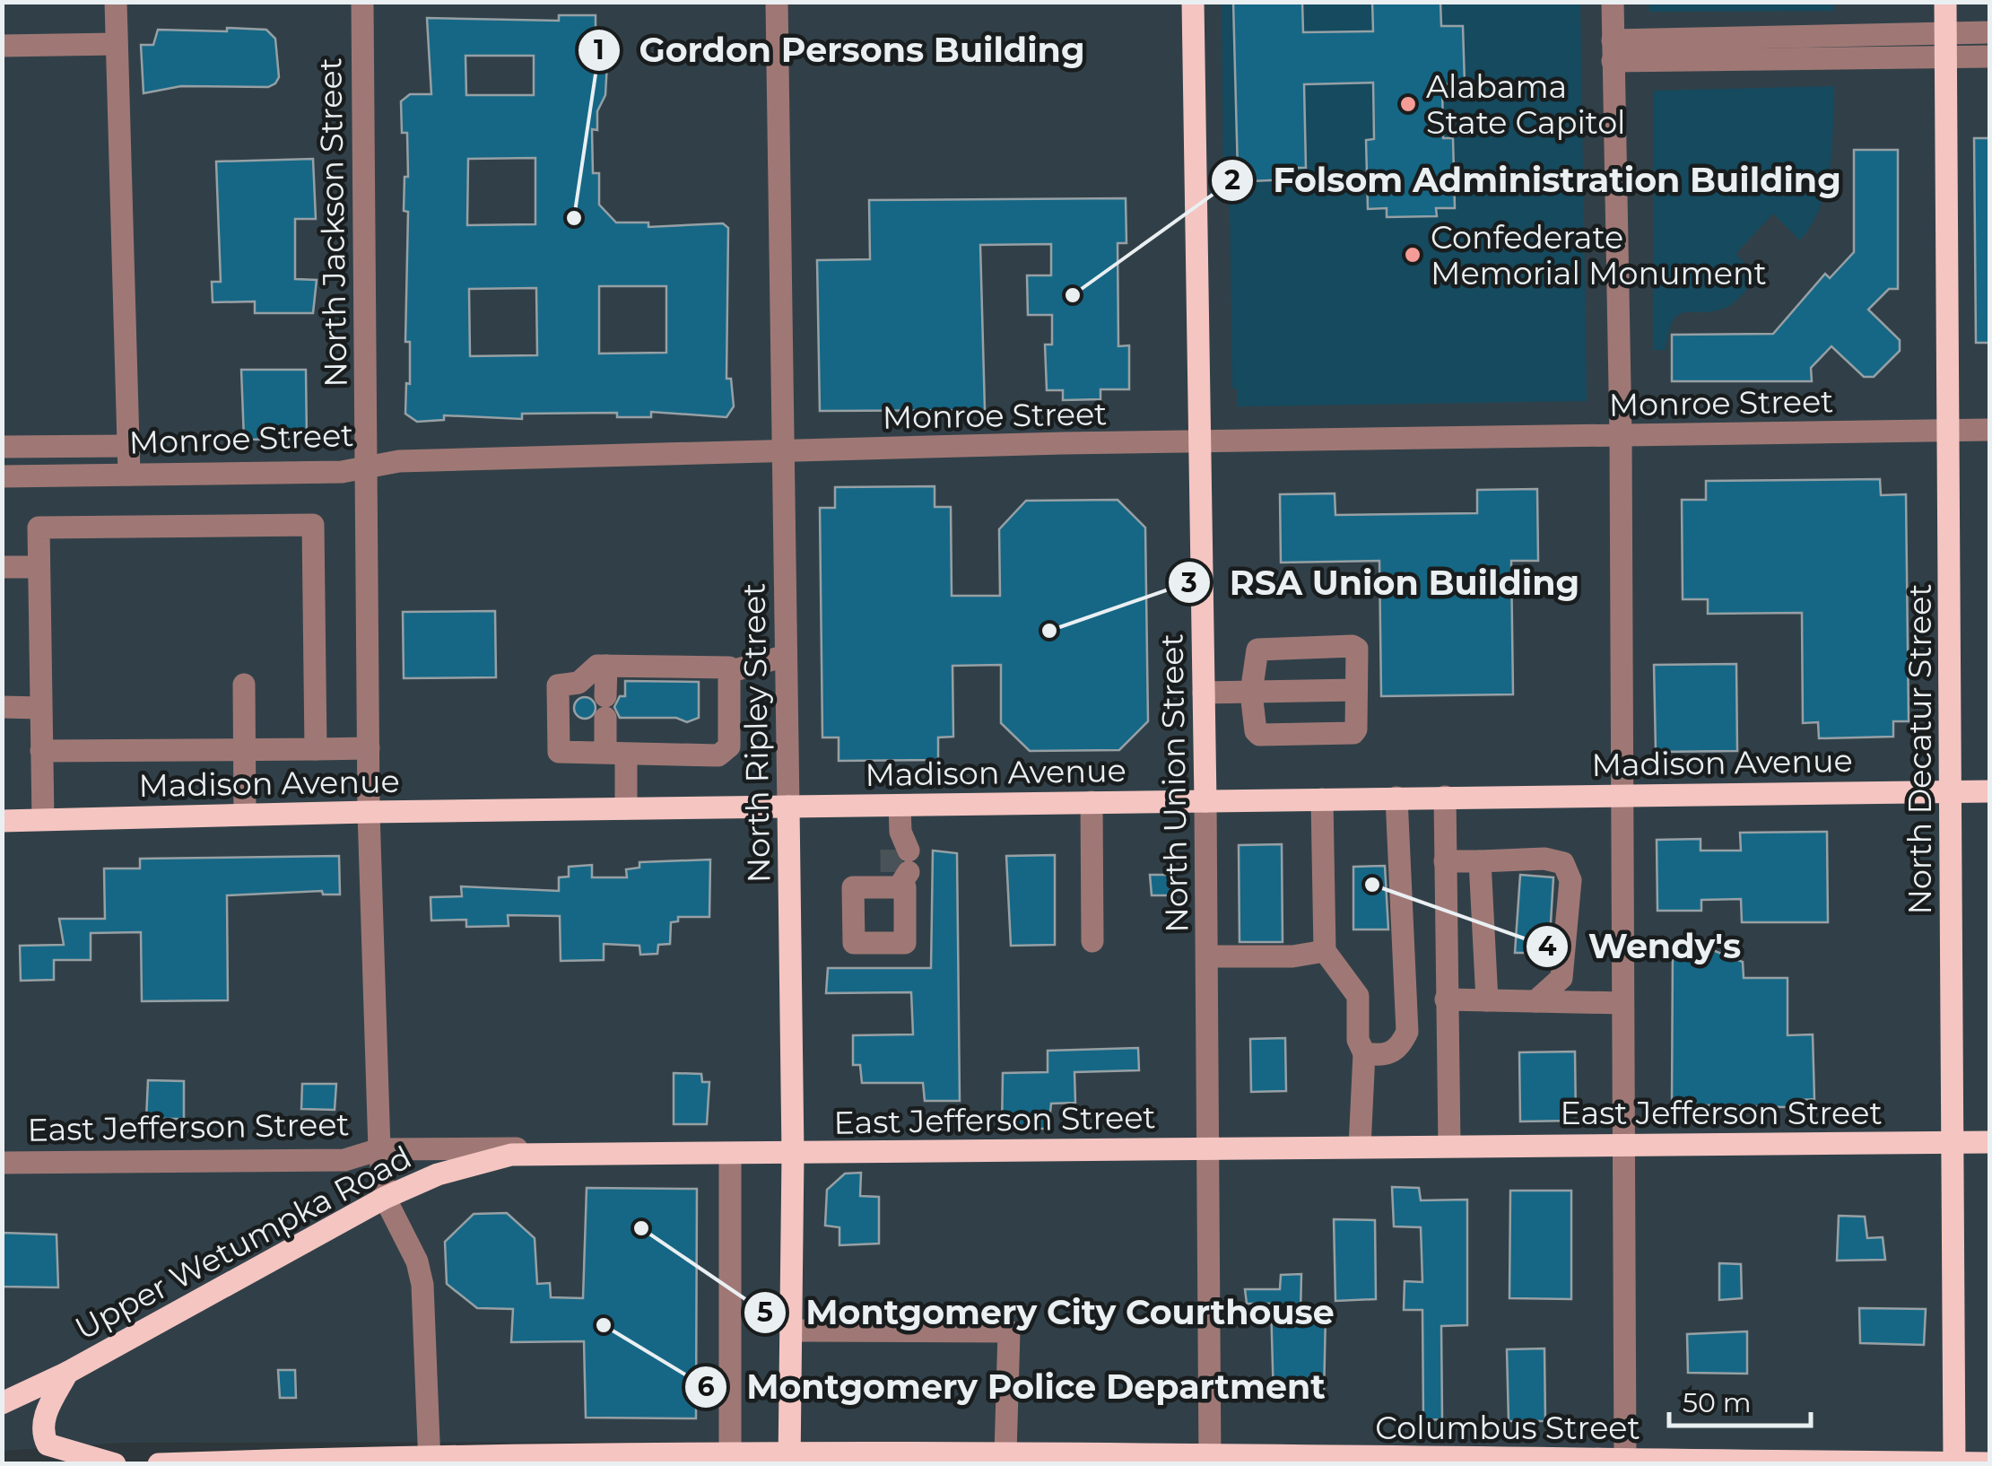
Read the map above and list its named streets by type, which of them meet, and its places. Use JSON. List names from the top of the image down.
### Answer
{
  "streets": {
    "main road": [
      "North Ripley Street",
      "North Decatur Street",
      "Madison Avenue",
      "North Union Street",
      "East Jefferson Street",
      "Upper Wetumpka Road",
      "Columbus Street"
    ],
    "street": ["North Jackson Street", "Monroe Street"]
  },
  "crossings": [
    ["North Jackson Street", "Monroe Street"],
    ["North Jackson Street", "Madison Avenue"],
    ["North Jackson Street", "East Jefferson Street"],
    ["North Jackson Street", "Upper Wetumpka Road"],
    ["North Jackson Street", "Columbus Street"],
    ["Monroe Street", "North Ripley Street"],
    ["Monroe Street", "North Decatur Street"],
    ["Monroe Street", "North Union Street"],
    ["North Ripley Street", "Madison Avenue"],
    ["North Ripley Street", "East Jefferson Street"],
    ["North Ripley Street", "Columbus Street"],
    ["North Decatur Street", "Madison Avenue"],
    ["North Decatur Street", "East Jefferson Street"],
    ["North Decatur Street", "Columbus Street"],
    ["Madison Avenue", "North Union Street"],
    ["North Union Street", "East Jefferson Street"],
    ["North Union Street", "Columbus Street"],
    ["East Jefferson Street", "Upper Wetumpka Road"]
  ],
  "places": [
    "Alabama State Capitol",
    "Gordon Persons Building",
    "Confederate Memorial Monument",
    "Folsom Administration Building",
    "RSA Union Building",
    "Wendy's",
    "Montgomery City Courthouse",
    "Montgomery Police Department"
  ],
  "scale_bar": "50 m"
}
